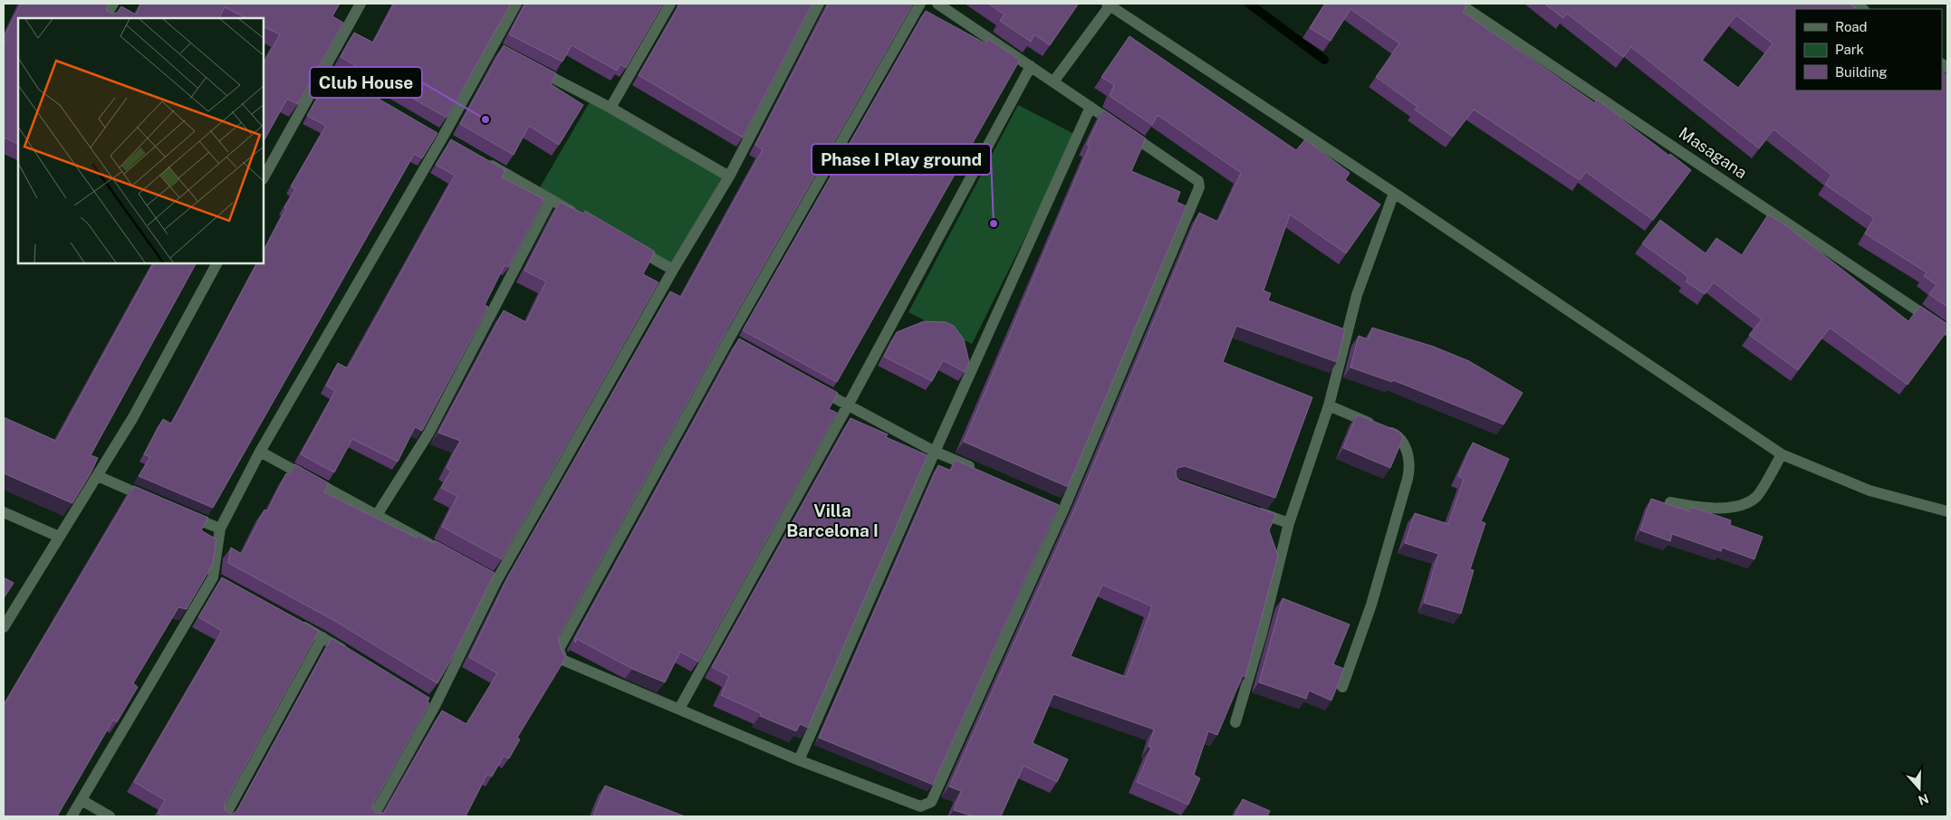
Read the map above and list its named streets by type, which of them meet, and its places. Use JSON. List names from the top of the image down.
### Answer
{
  "streets": {
    "street": ["Masagana"]
  },
  "districts": ["Villa Barcelona I"],
  "places": ["Club House", "Phase I Play ground"],
  "legend": ["Road", "Park", "Building"],
  "north": "bottom"
}
